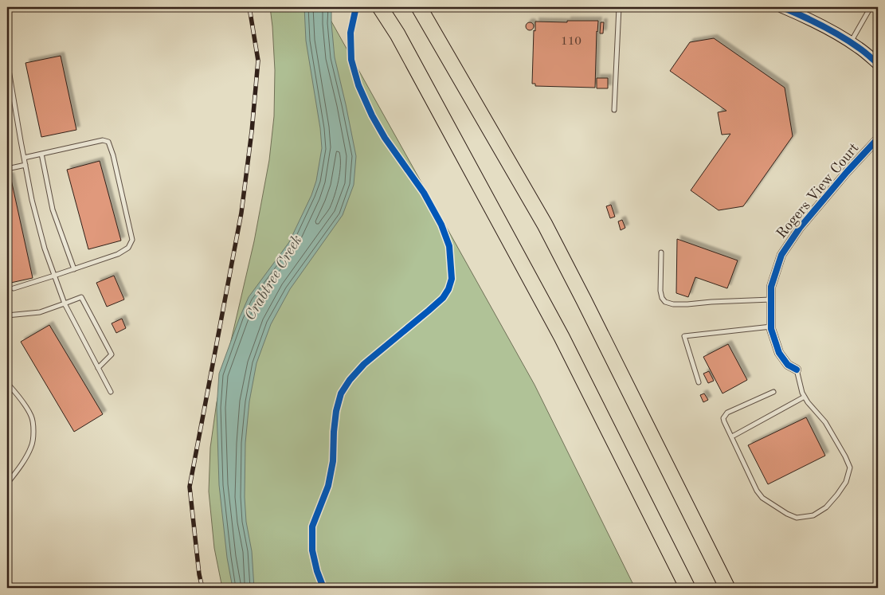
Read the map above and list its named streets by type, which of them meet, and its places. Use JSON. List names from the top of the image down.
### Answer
{
  "streets": {
    "street": ["Rogers View Court"]
  },
  "water": ["Crabtree Creek"],
  "house_numbers": ["110"]
}
